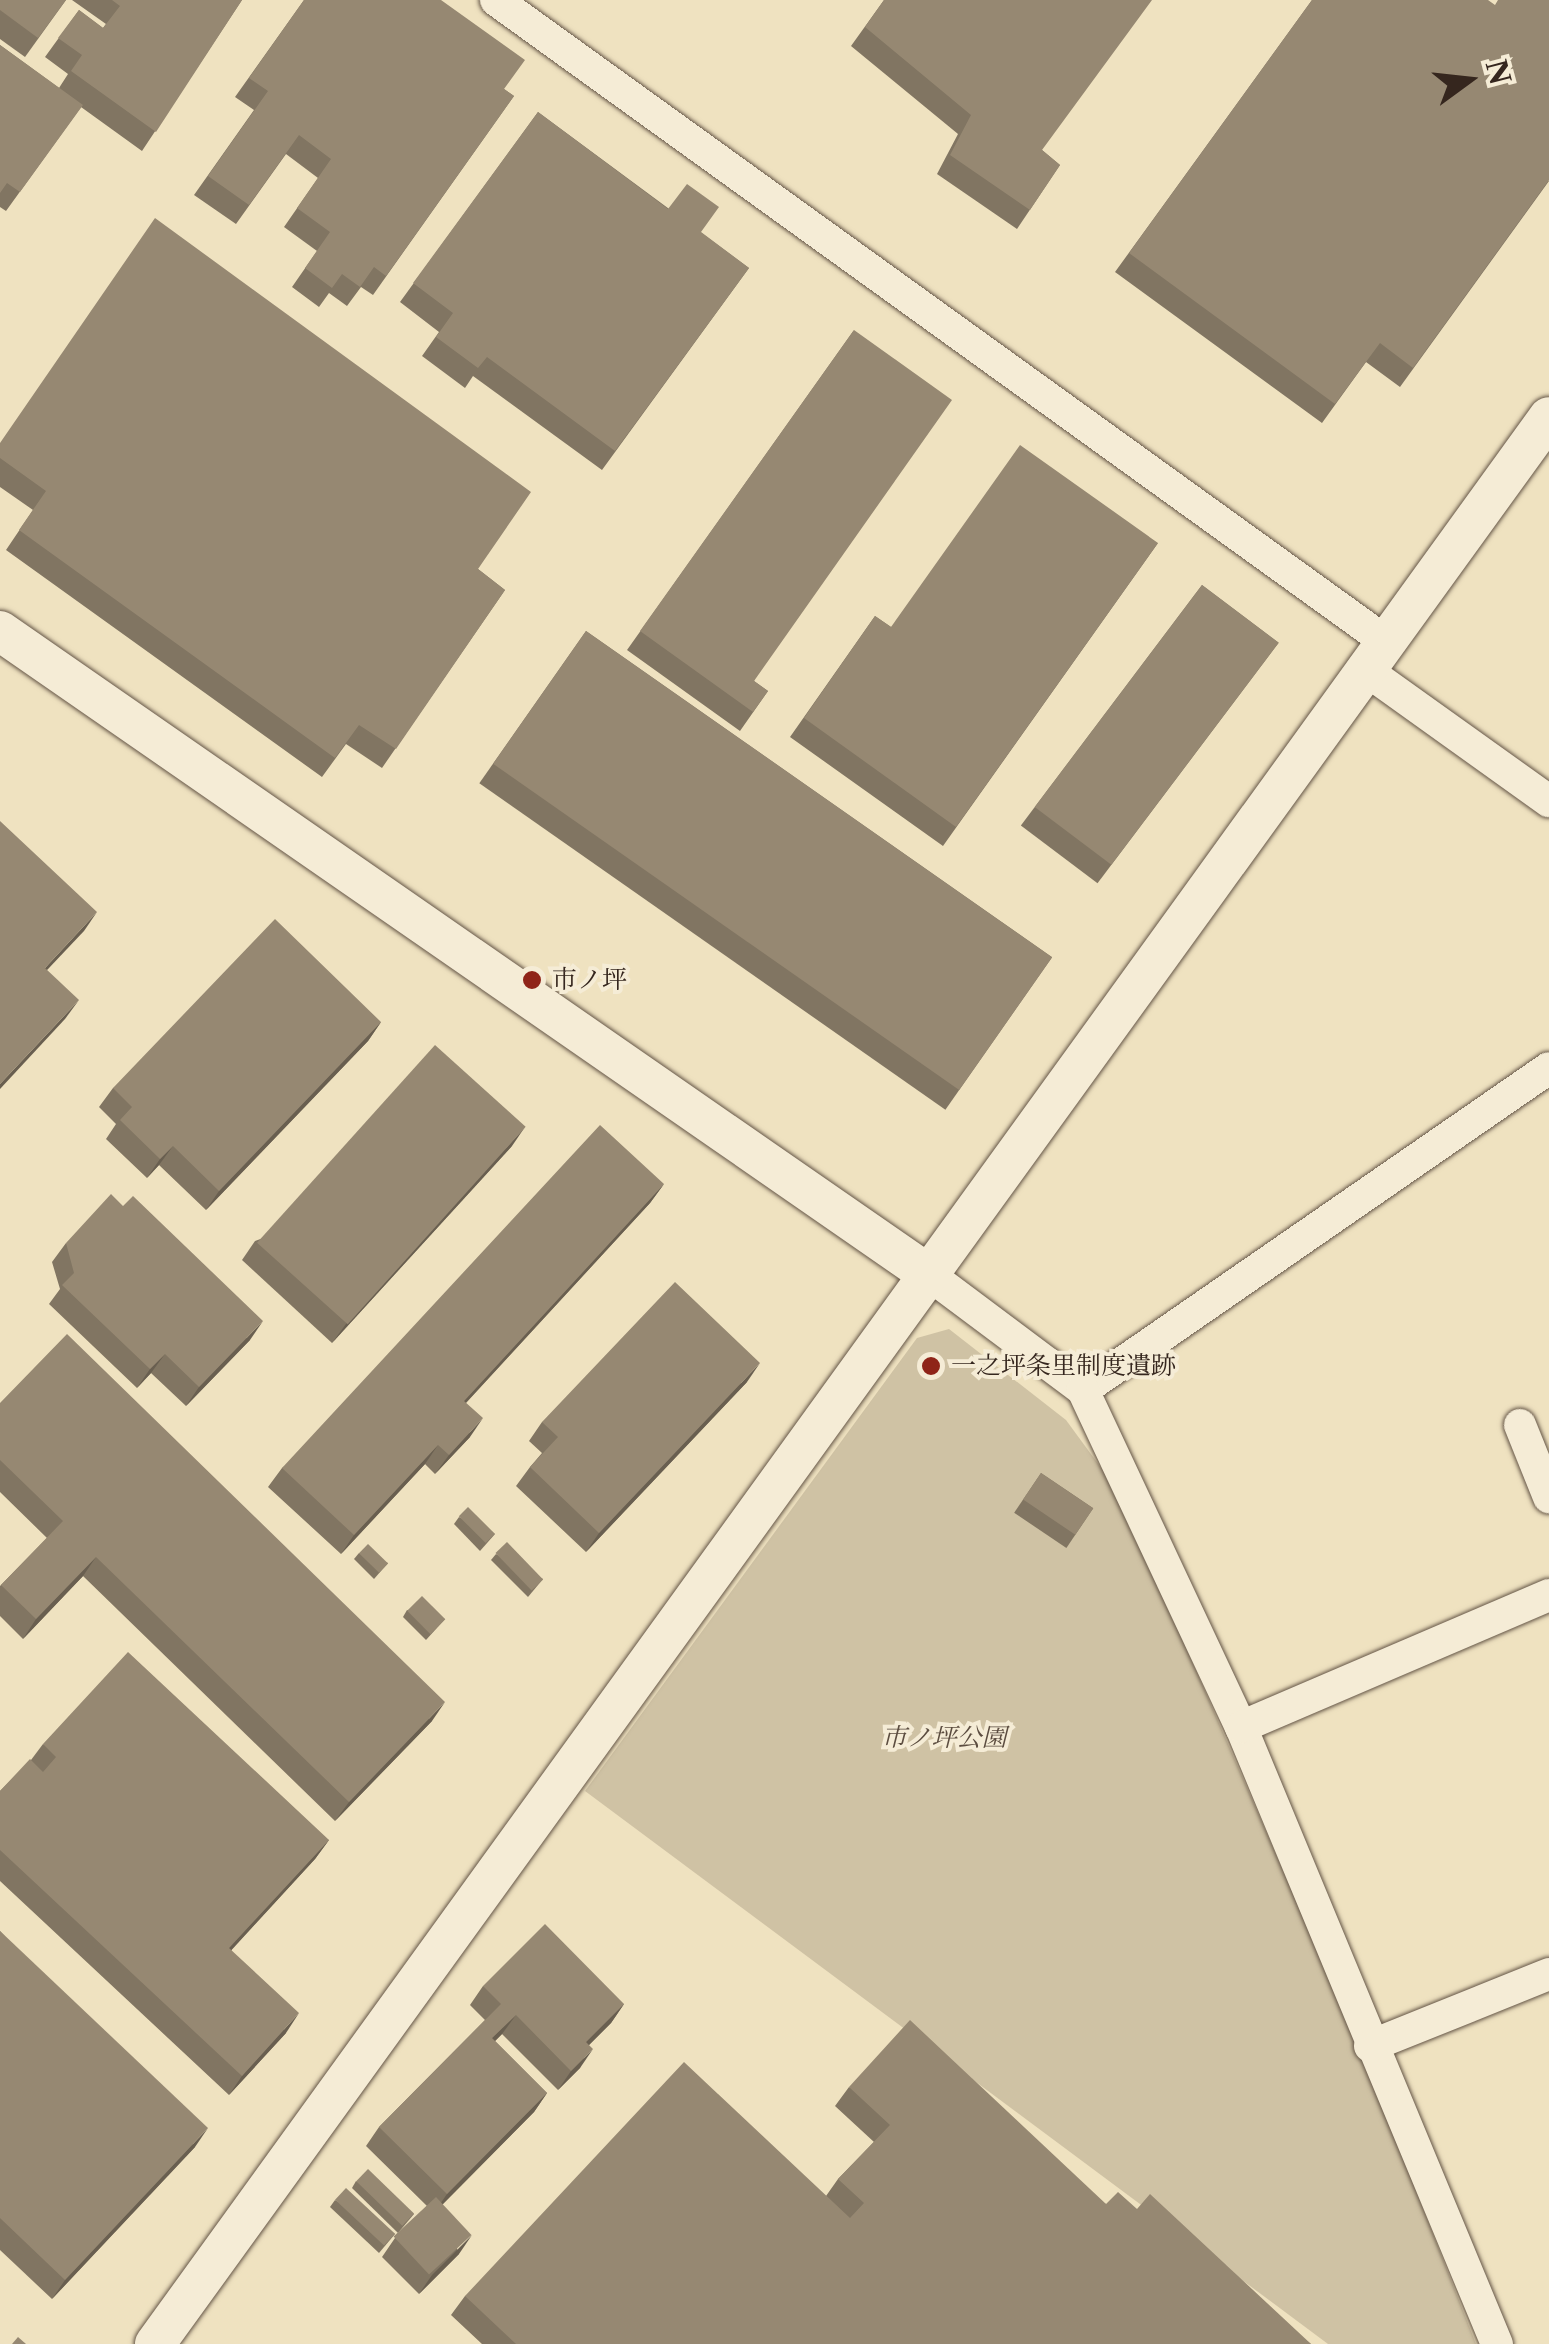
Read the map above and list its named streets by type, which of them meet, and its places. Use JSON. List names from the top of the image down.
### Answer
{
  "parks": ["市ノ坪公園"],
  "places": ["市ノ坪", "一之坪条里制度遺跡"],
  "north": "right"
}
